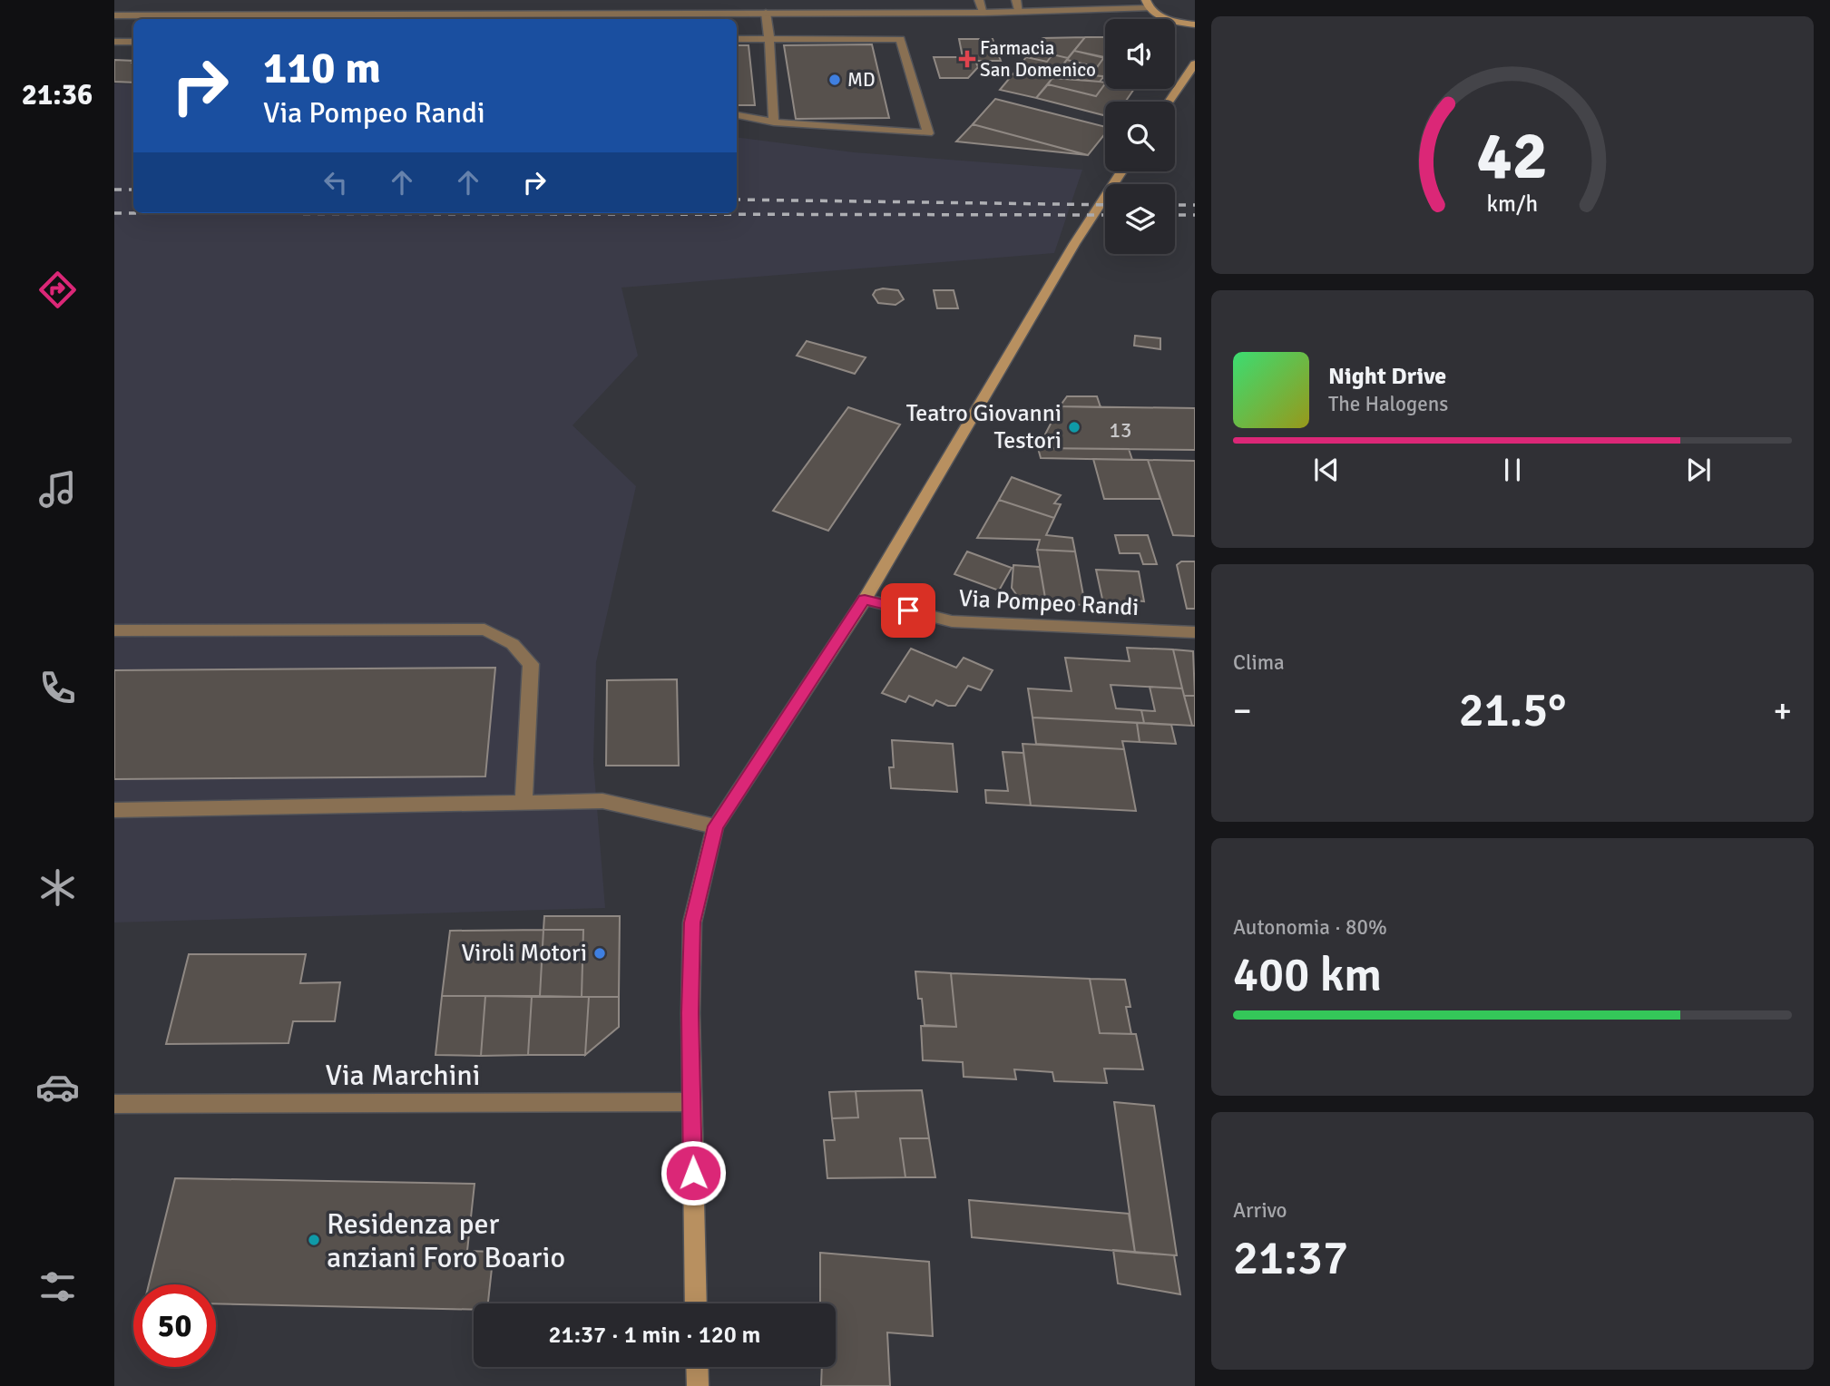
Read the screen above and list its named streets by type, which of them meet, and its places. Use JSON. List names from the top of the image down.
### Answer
{
  "streets": {
    "street": ["Via Pompeo Randi", "Via Marchini"]
  },
  "places": {
    "health": ["Farmacia San Domenico"],
    "other": [
      "MD",
      "Teatro Giovanni Testori",
      "Viroli Motori",
      "Residenza per anziani Foro Boario"
    ]
  },
  "house_numbers": ["13"],
  "page": {
    "tabs": "21:36",
    "turn": ["110 m", "Via Pompeo Randi"],
    "song": ["Night Drive", "The Halogens"],
    "tile": [
      "Clima",
      ["Autonomia · 80%", "400 km"],
      ["Arrivo", "21:37"]
    ],
    "heat": ["−", "21.5°", "+"],
    "limit": "50",
    "trip": "21:37 · 1 min · 120 m",
    "gauge": ["42", "km/h"]
  }
}
